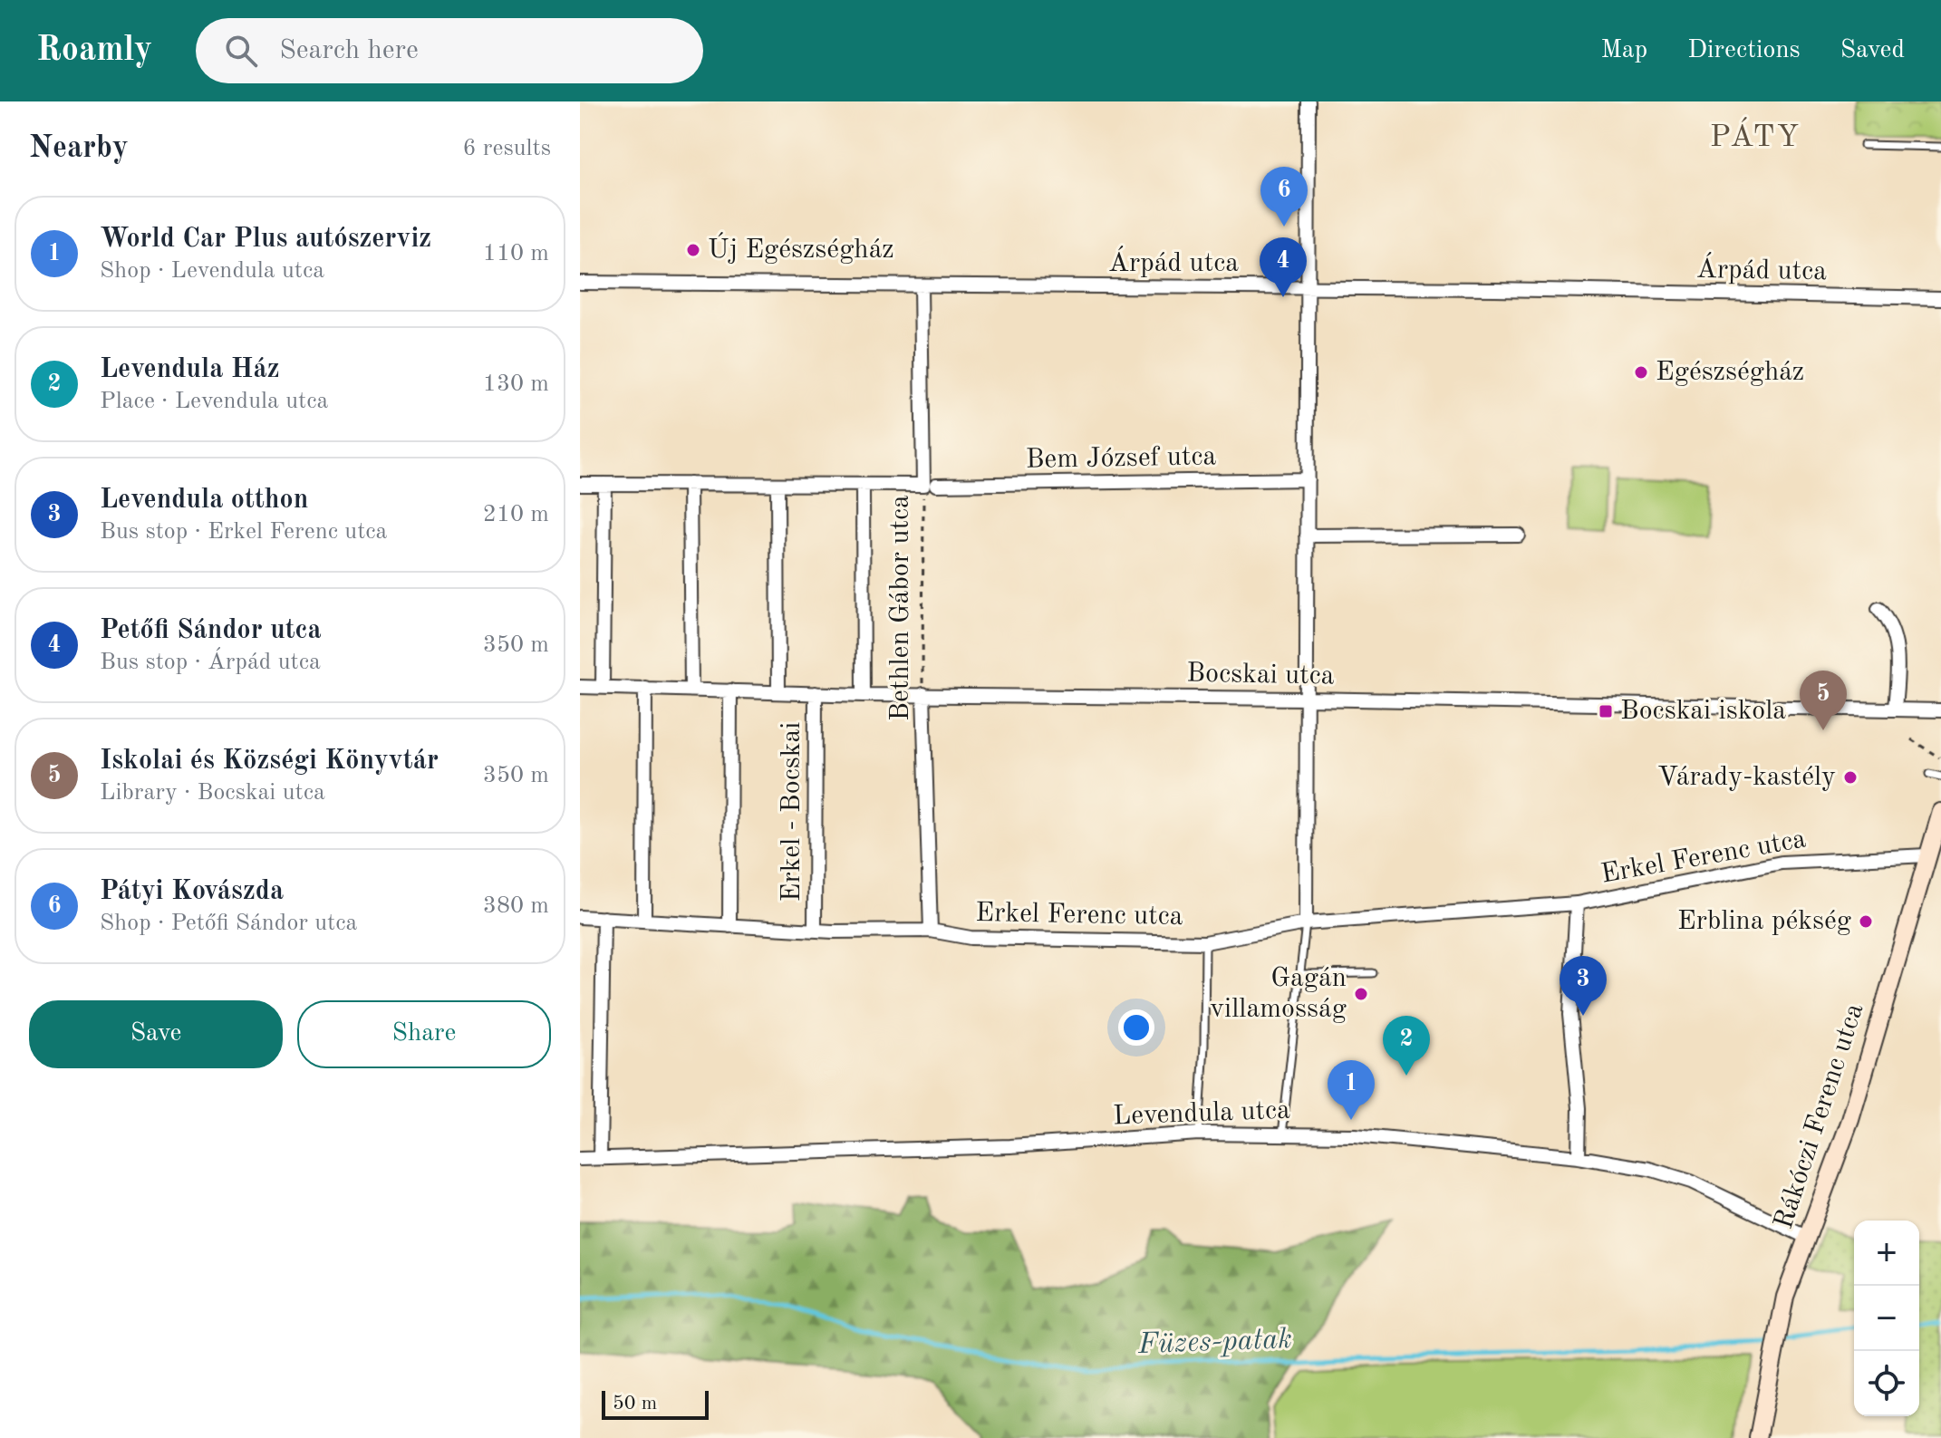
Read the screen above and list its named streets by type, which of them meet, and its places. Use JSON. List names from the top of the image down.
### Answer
{
  "streets": {
    "main road": ["Rákóczi Ferenc utca"],
    "street": [
      "Árpád utca",
      "Bem József utca",
      "Bethlen Gábor utca",
      "Bocskai utca",
      "Erkel - Bocskai",
      "Erkel Ferenc utca",
      "Levendula utca"
    ]
  },
  "crossings": [
    ["Árpád utca", "Bethlen Gábor utca"],
    ["Bem József utca", "Bethlen Gábor utca"],
    ["Bethlen Gábor utca", "Bocskai utca"],
    ["Bethlen Gábor utca", "Erkel Ferenc utca"],
    ["Bocskai utca", "Erkel - Bocskai"],
    ["Erkel - Bocskai", "Erkel Ferenc utca"],
    ["Erkel Ferenc utca", "Levendula utca"],
    ["Erkel Ferenc utca", "Rákóczi Ferenc utca"],
    ["Levendula utca", "Rákóczi Ferenc utca"]
  ],
  "districts": ["PÁTY"],
  "water": ["Füzes-patak"],
  "places": {
    "other": [
      "Új Egészségház",
      "Egészségház",
      "Várady-kastély",
      "Erblina pékség",
      "Gagán villamosság"
    ],
    "transit": ["Bocskai iskola"]
  },
  "scale_bar": "50 m",
  "page": {
    "header": "Roamly",
    "search": "Search here",
    "nav": ["Map", "Directions", "Saved"],
    "heading": ["Nearby", "6 results"],
    "pins": [
      "6",
      "4",
      "5",
      "3",
      "2",
      "1"
    ],
    "list": [
      {
        "mark": "1",
        "name": "World Car Plus autószerviz",
        "note": "Shop · Levendula utca",
        "value": "110 m"
      },
      {
        "mark": "2",
        "name": "Levendula Ház",
        "note": "Place · Levendula utca",
        "value": "130 m"
      },
      {
        "mark": "3",
        "name": "Levendula otthon",
        "note": "Bus stop · Erkel Ferenc utca",
        "value": "210 m"
      },
      {
        "mark": "4",
        "name": "Petőfi Sándor utca",
        "note": "Bus stop · Árpád utca",
        "value": "350 m"
      },
      {
        "mark": "5",
        "name": "Iskolai és Községi Könyvtár",
        "note": "Library · Bocskai utca",
        "value": "350 m"
      },
      {
        "mark": "6",
        "name": "Pátyi Kovászda",
        "note": "Shop · Petőfi Sándor utca",
        "value": "380 m"
      }
    ],
    "buttons": ["Save", "Share"],
    "map_buttons": ["+", "−"],
    "scale": "50 m"
  }
}
